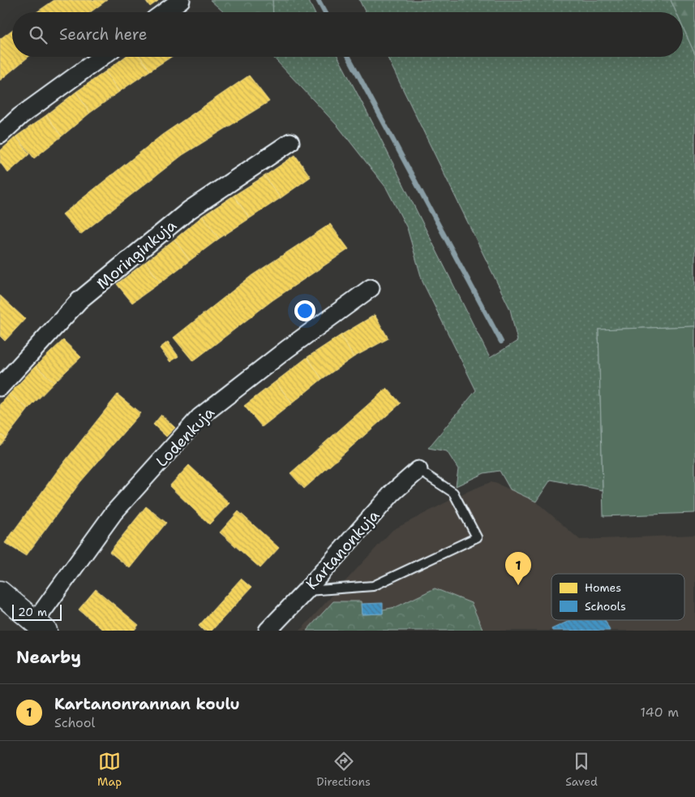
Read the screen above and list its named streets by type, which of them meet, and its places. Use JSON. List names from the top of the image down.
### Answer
{
  "streets": {
    "street": ["Moringinkuja", "Lodenkuja", "Kartanonkuja"]
  },
  "legend": ["Homes", "Schools"],
  "scale_bar": "20 m",
  "page": {
    "search": "Search here",
    "pins": "1",
    "scale": "20 m",
    "heading": "Nearby",
    "list": [
      {
        "mark": "1",
        "name": "Kartanonrannan koulu",
        "note": "School",
        "value": "140 m"
      }
    ],
    "nav": ["Map", "Directions", "Saved"]
  }
}
